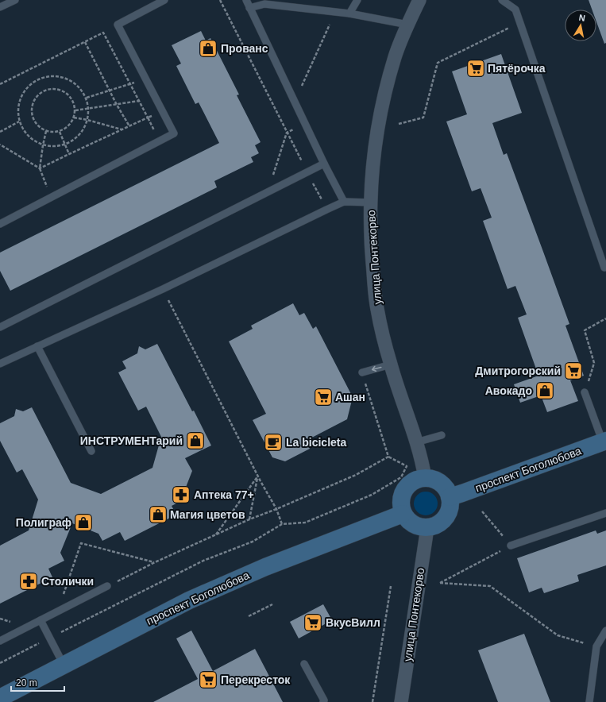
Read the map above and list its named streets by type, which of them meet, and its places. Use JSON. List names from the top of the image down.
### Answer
{
  "streets": {
    "main road": ["проспект Боголюбова"],
    "street": ["улица Понтекорво"]
  },
  "crossings": [
    ["улица Понтекорво", "проспект Боголюбова"]
  ],
  "places": {
    "shop": [
      "Прованс",
      "Авокадо",
      "ИНСТРУМЕНТарий",
      "Магия цветов",
      "Полиграф"
    ],
    "supermarket": [
      "Пятёрочка",
      "Дмитрогорский",
      "Ашан",
      "ВкусВилл",
      "Перекресток"
    ],
    "cafe": ["La bicicleta"],
    "pharmacy": ["Аптека 77+", "Столички"]
  },
  "scale_bar": "20 m",
  "north": "top"
}
